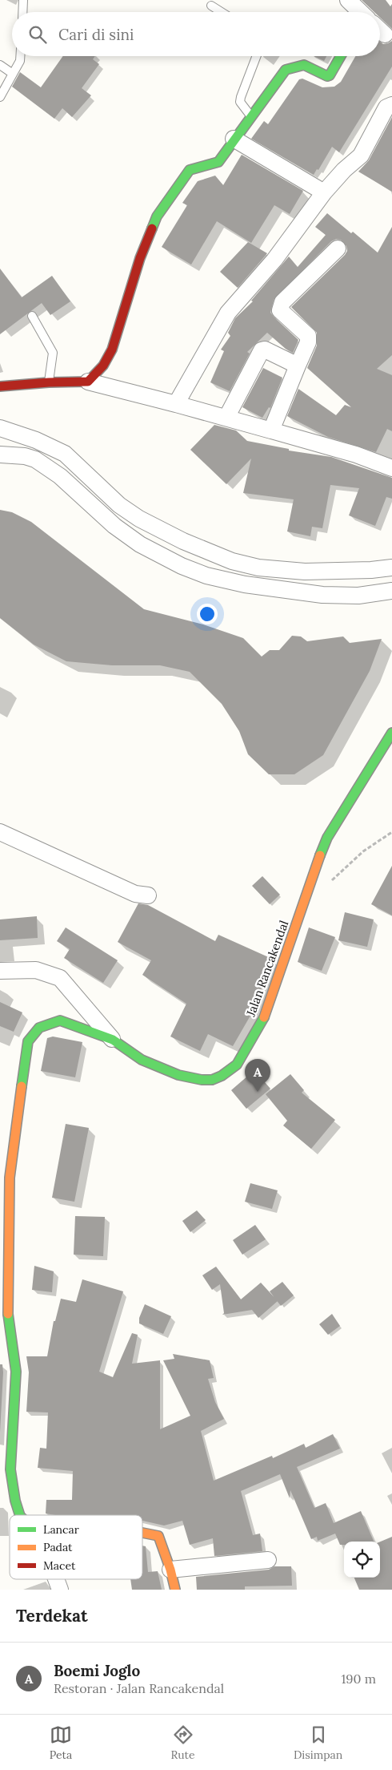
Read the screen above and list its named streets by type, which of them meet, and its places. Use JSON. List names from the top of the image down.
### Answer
{
  "streets": {
    "street": ["Jalan Rancakendal"]
  },
  "legend": ["Lancar", "Padat", "Macet"],
  "page": {
    "search": "Cari di sini",
    "pins": "A",
    "heading": "Terdekat",
    "list": [
      {
        "mark": "A",
        "name": "Boemi Joglo",
        "note": "Restoran · Jalan Rancakendal",
        "value": "190 m"
      }
    ],
    "nav": ["Peta", "Rute", "Disimpan"]
  }
}
